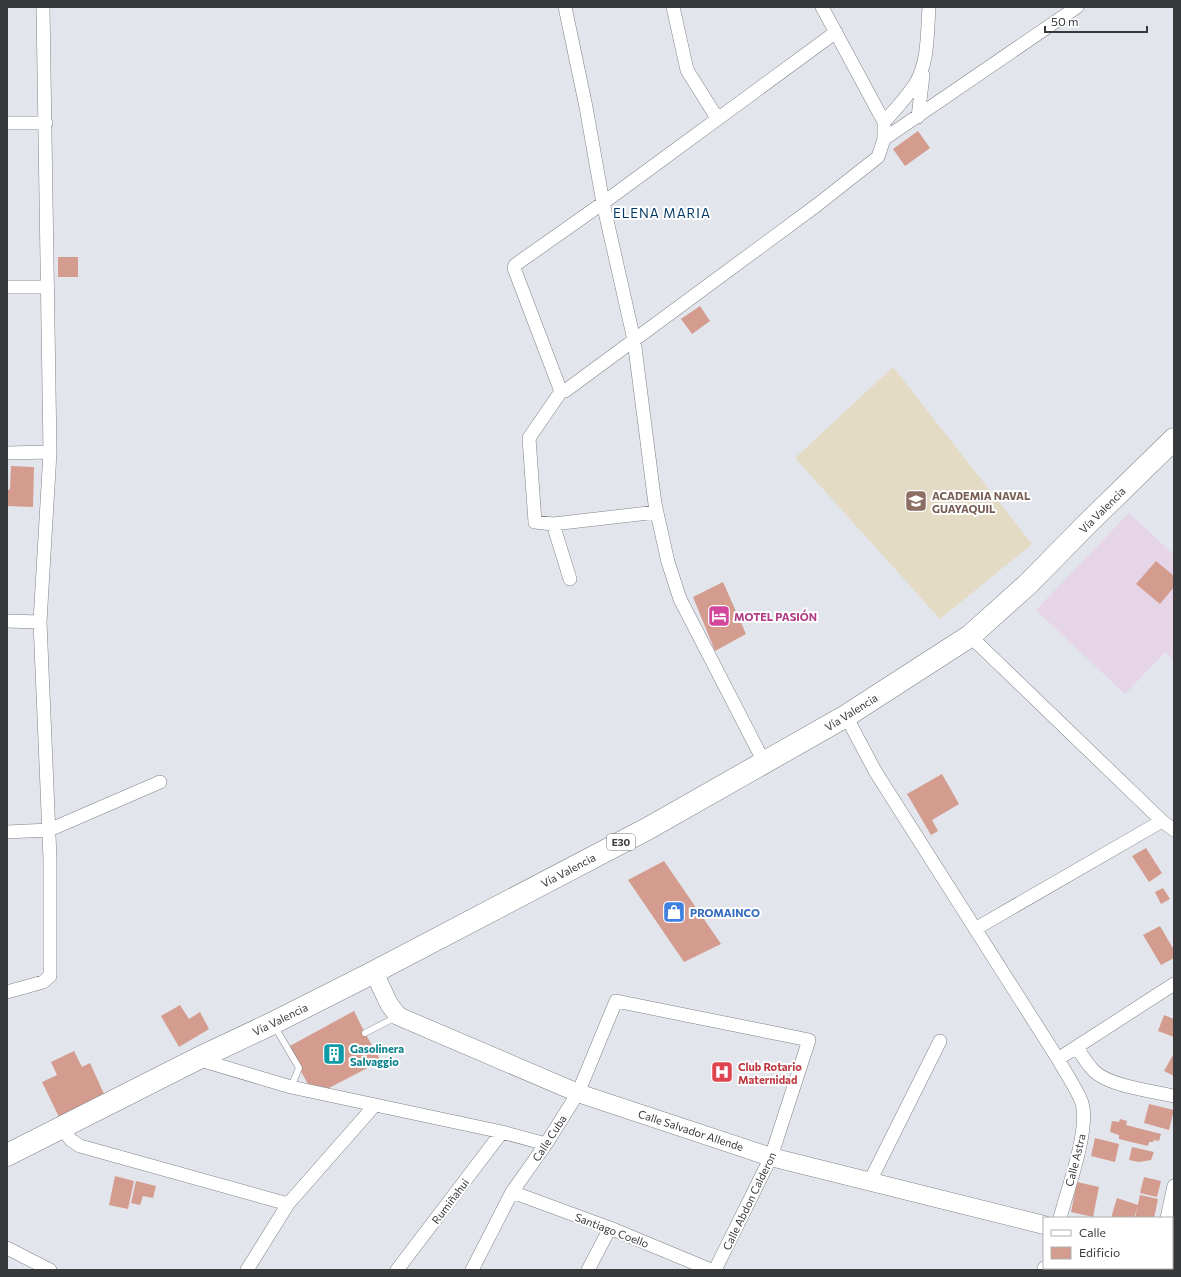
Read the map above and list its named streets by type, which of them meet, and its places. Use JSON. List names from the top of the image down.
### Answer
{
  "streets": {
    "highway": ["Vía Valencia", "E30"],
    "street": [
      "Calle Salvador Allende",
      "Calle Cuba",
      "Calle Astra",
      "Rumiñahui",
      "Calle Abdon Calderon",
      "Santiago Coello"
    ]
  },
  "crossings": [
    ["Vía Valencia", "Calle Astra"],
    ["Calle Salvador Allende", "Calle Cuba"],
    ["Calle Salvador Allende", "Calle Abdon Calderon"],
    ["Calle Cuba", "Calle Abdon Calderon"],
    ["Calle Cuba", "Santiago Coello"]
  ],
  "districts": ["ELENA MARIA"],
  "places": {
    "school or university": ["ACADEMIA NAVAL GUAYAQUIL"],
    "hotel": ["MOTEL PASIÓN"],
    "shop": ["PROMAINCO"],
    "building": ["Gasolinera Salvaggio"],
    "hospital": ["Club Rotario Maternidad"]
  },
  "legend": ["Calle", "Edificio"],
  "scale_bar": "50 m"
}
